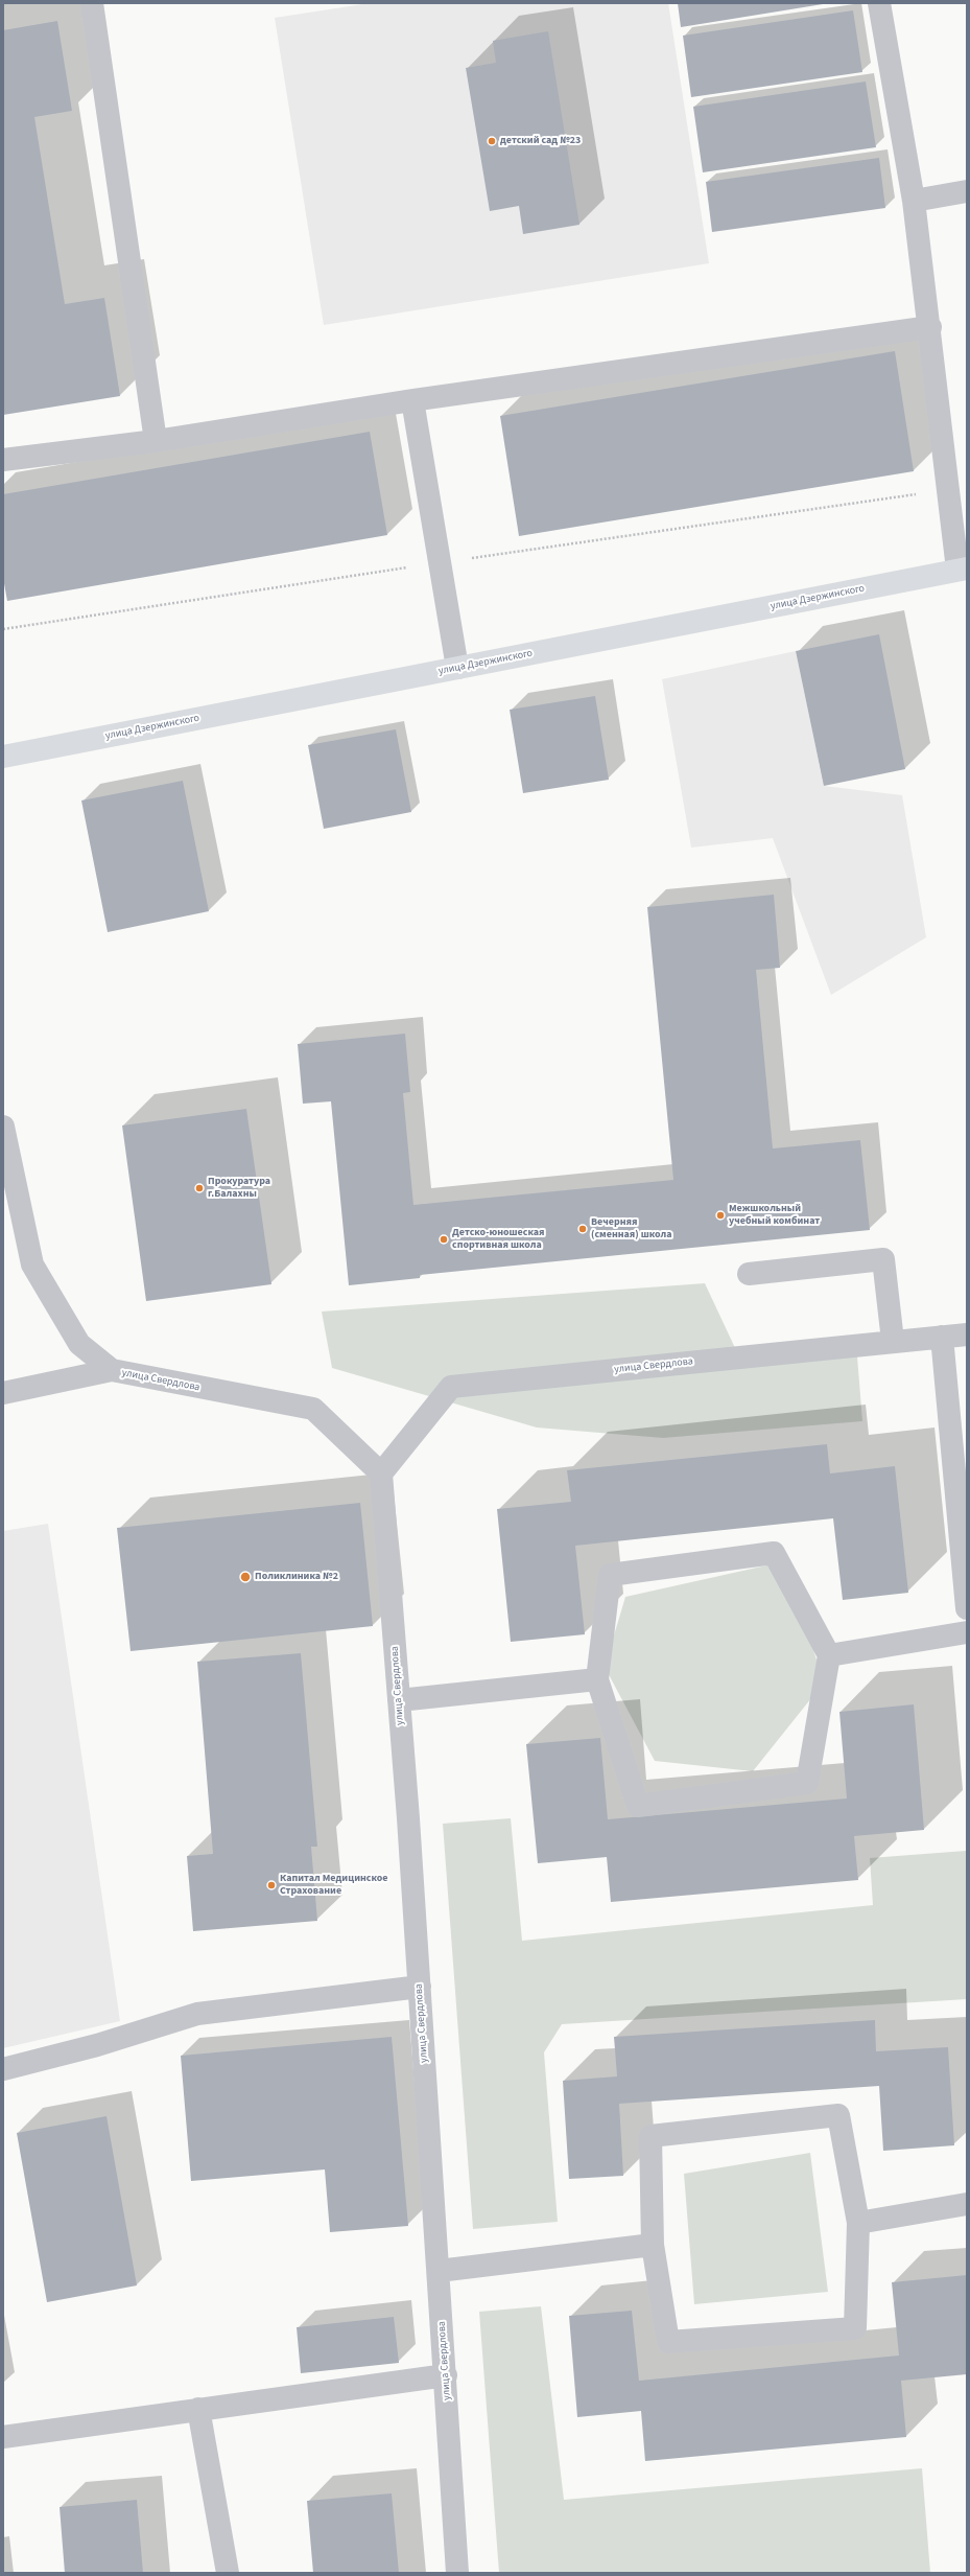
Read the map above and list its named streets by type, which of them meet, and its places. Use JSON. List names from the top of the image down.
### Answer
{
  "streets": {
    "main road": ["улица Дзержинского"],
    "street": ["улица Свердлова"]
  },
  "places": [
    "детский сад №23",
    "Прокуратура г.Балахны",
    "Межшкольный учебный комбинат",
    "Вечерняя (сменная) школа",
    "Детско-юношеская спортивная школа",
    "Поликлиника №2",
    "Капитал Медицинское Страхование"
  ]
}
